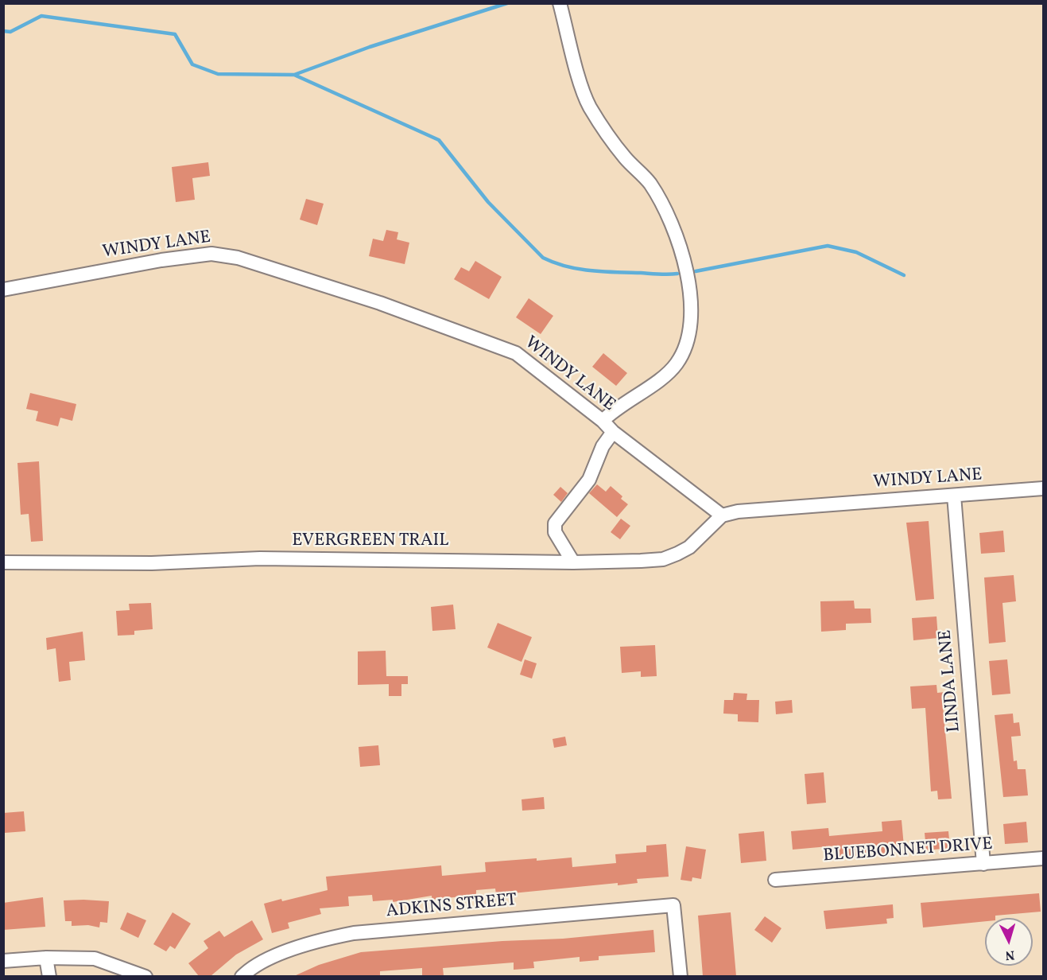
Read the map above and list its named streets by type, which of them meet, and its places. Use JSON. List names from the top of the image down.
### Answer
{
  "streets": {
    "street": [
      "WINDY LANE",
      "EVERGREEN TRAIL",
      "LINDA LANE",
      "BLUEBONNET DRIVE",
      "ADKINS STREET"
    ]
  },
  "crossings": [
    ["WINDY LANE", "EVERGREEN TRAIL"],
    ["WINDY LANE", "LINDA LANE"],
    ["LINDA LANE", "BLUEBONNET DRIVE"]
  ],
  "north": "bottom"
}
